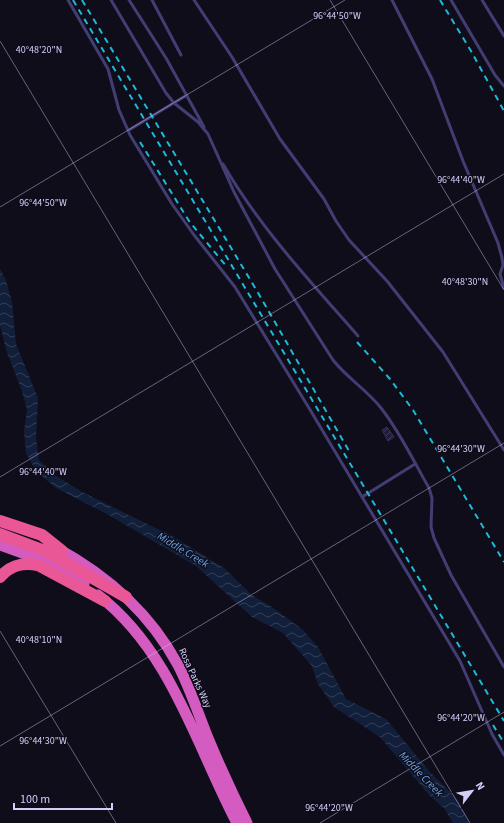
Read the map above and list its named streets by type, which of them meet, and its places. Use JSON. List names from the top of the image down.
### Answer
{
  "streets": {
    "highway": ["Rosa Parks Way"]
  },
  "water": ["Middle Creek"],
  "scale_bar": "100 m",
  "north": "top right",
  "coordinates": [
    "96°44'50\"W",
    "40°48'20\"N",
    "96°44'40\"W",
    "40°48'30\"N",
    "96°44'30\"W",
    "40°48'10\"N",
    "96°44'20\"W"
  ]
}
